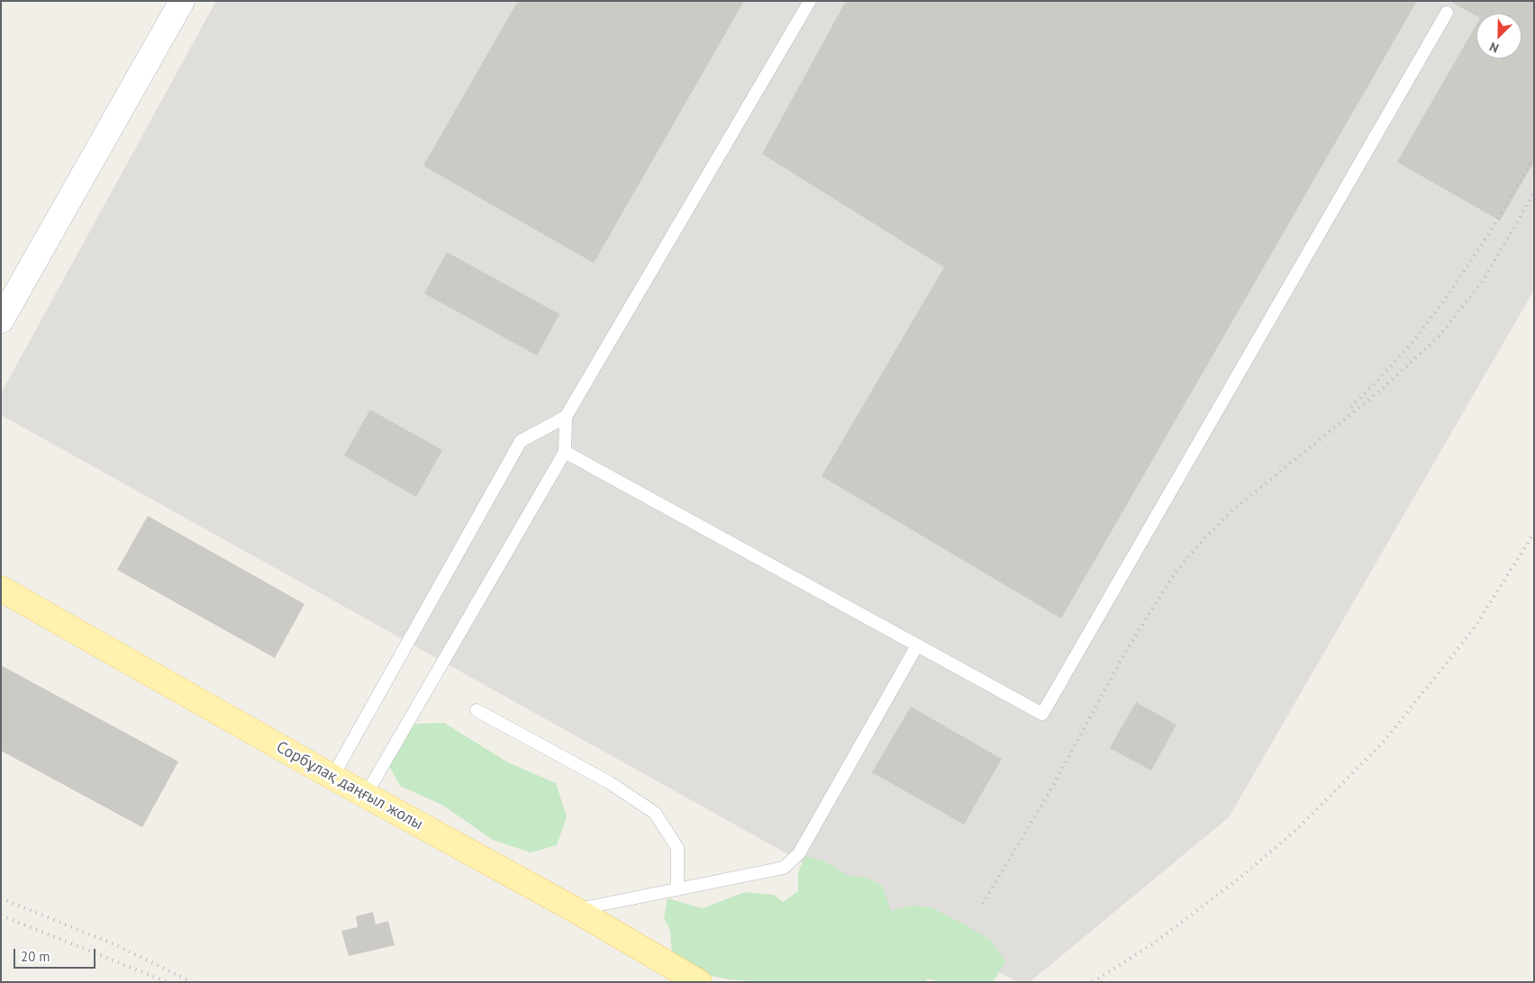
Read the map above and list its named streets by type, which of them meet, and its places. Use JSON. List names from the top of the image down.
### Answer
{
  "streets": {
    "main road": ["Сорбұлақ даңғыл жолы"]
  },
  "scale_bar": "20 m",
  "north": "bottom left"
}
